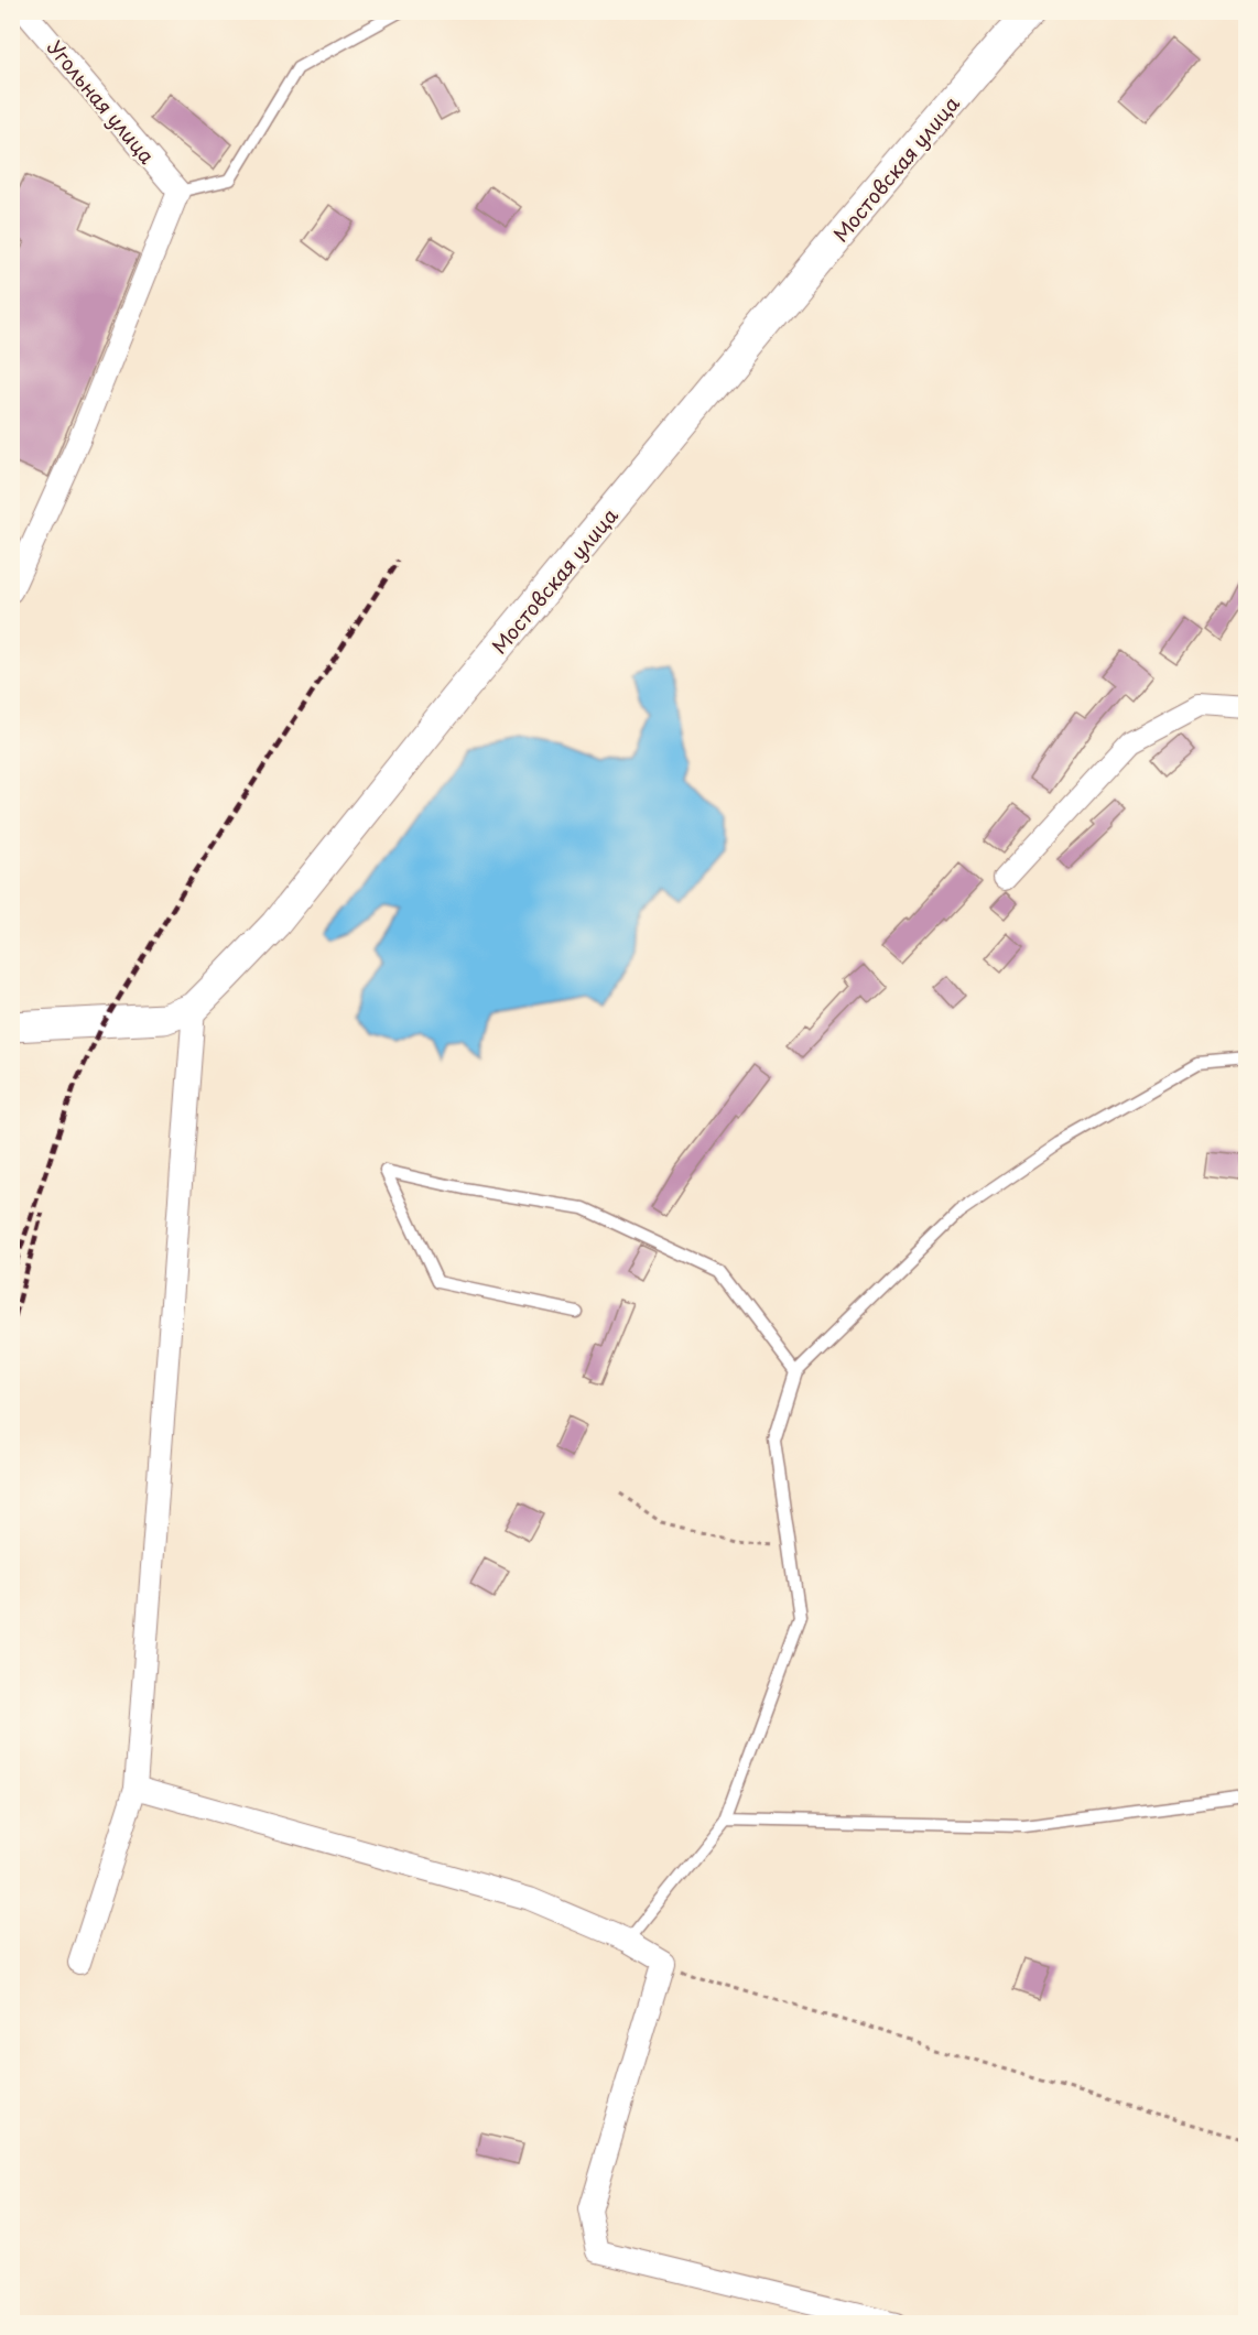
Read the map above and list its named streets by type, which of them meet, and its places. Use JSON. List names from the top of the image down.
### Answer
{
  "streets": {
    "street": ["Угольная улица", "Мостовская улица"]
  }
}
